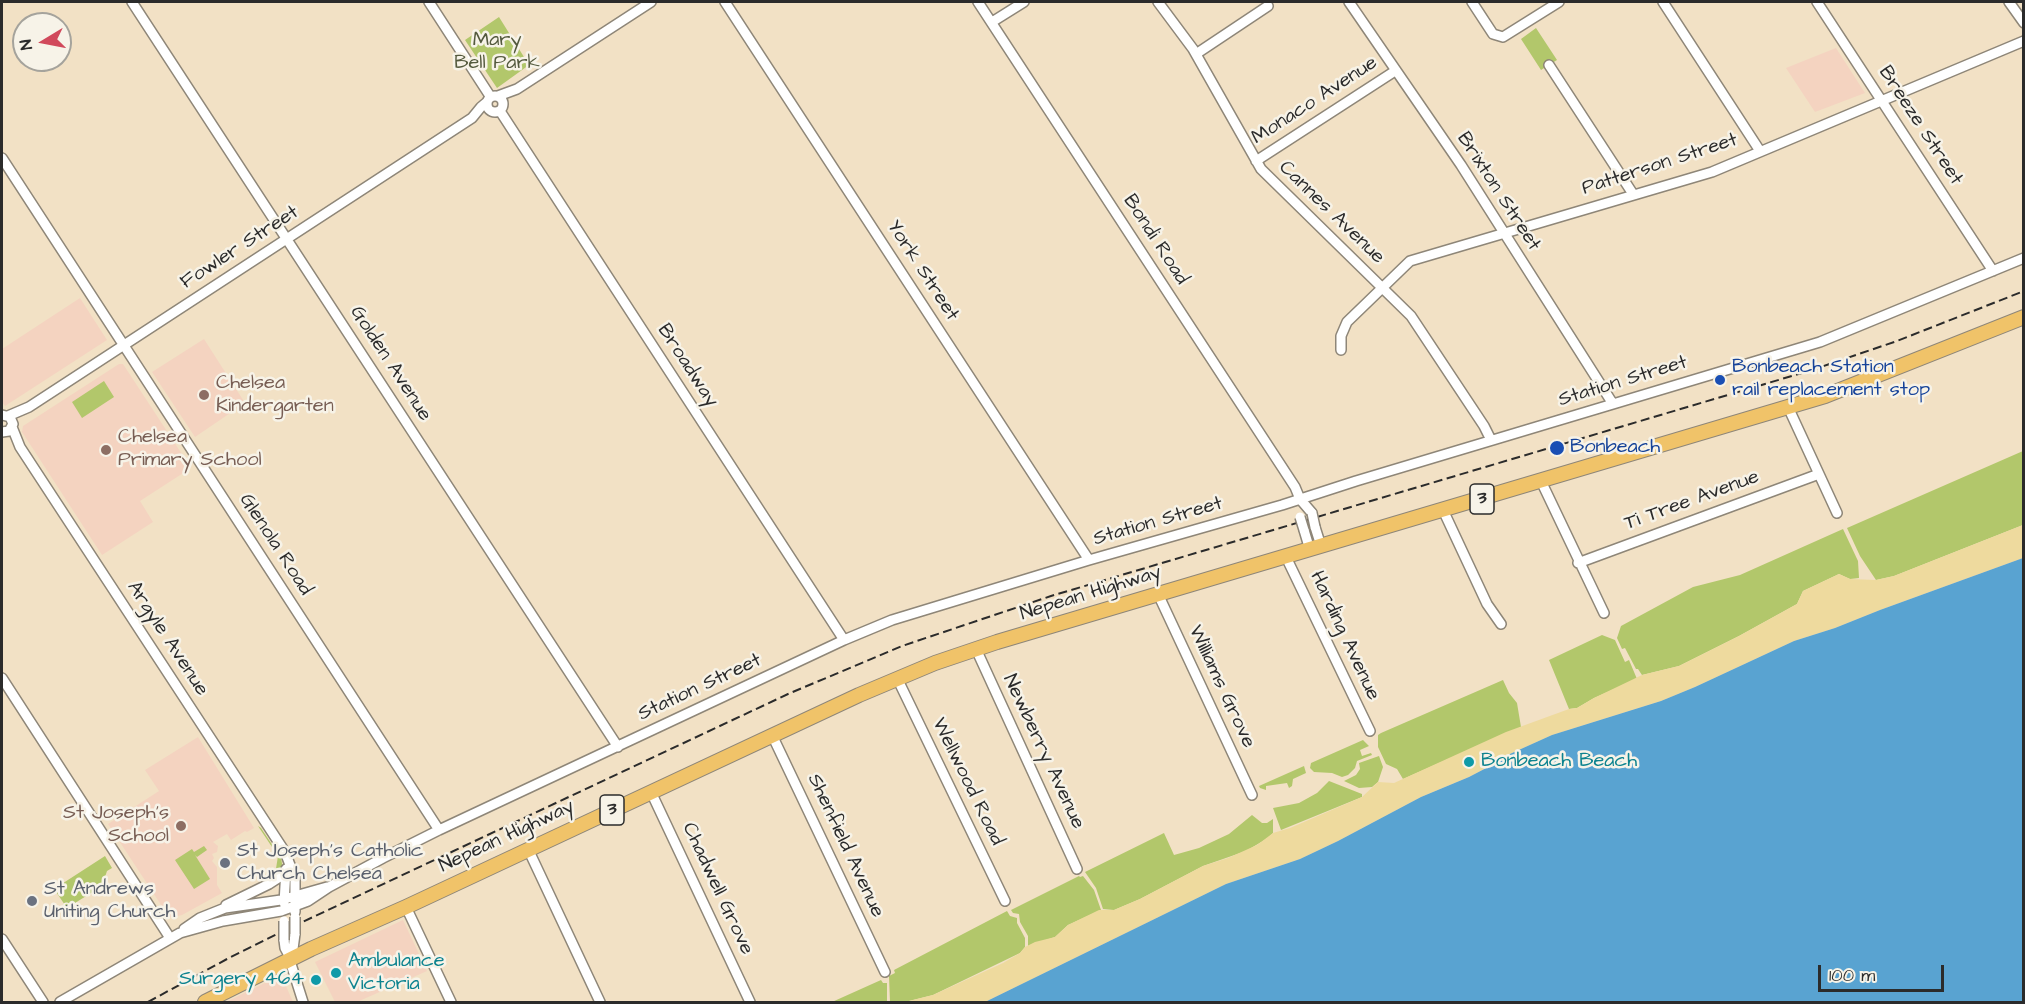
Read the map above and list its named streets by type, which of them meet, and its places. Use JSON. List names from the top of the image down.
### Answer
{
  "streets": {
    "highway": ["3", "Nepean Highway"],
    "street": [
      "Monaco Avenue",
      "Breeze Street",
      "Patterson Street",
      "Brixton Street",
      "Cannes Avenue",
      "Bondi Road",
      "Fowler Street",
      "York Street",
      "Golden Avenue",
      "Broadway",
      "Station Street",
      "Ti Tree Avenue",
      "Glenola Road",
      "Harding Avenue",
      "Argyle Avenue",
      "Williams Grove",
      "Newberry Avenue",
      "Wellwood Road",
      "Shenfield Avenue",
      "Chadwell Grove"
    ]
  },
  "crossings": [
    ["Monaco Avenue", "Brixton Street"],
    ["Monaco Avenue", "Cannes Avenue"],
    ["Breeze Street", "Patterson Street"],
    ["Breeze Street", "Station Street"],
    ["Patterson Street", "Brixton Street"],
    ["Patterson Street", "Cannes Avenue"],
    ["Brixton Street", "Station Street"],
    ["Cannes Avenue", "Station Street"],
    ["Bondi Road", "Station Street"],
    ["Bondi Road", "Nepean Highway"],
    ["Fowler Street", "Golden Avenue"],
    ["Fowler Street", "Broadway"],
    ["Fowler Street", "Glenola Road"],
    ["Fowler Street", "Argyle Avenue"],
    ["York Street", "Station Street"],
    ["Golden Avenue", "Station Street"],
    ["Broadway", "Station Street"],
    ["Station Street", "Glenola Road"],
    ["Station Street", "Argyle Avenue"],
    ["Nepean Highway", "Harding Avenue"],
    ["Nepean Highway", "Argyle Avenue"],
    ["Nepean Highway", "Williams Grove"],
    ["Nepean Highway", "Newberry Avenue"],
    ["Nepean Highway", "Wellwood Road"],
    ["Nepean Highway", "Shenfield Avenue"],
    ["Nepean Highway", "Chadwell Grove"]
  ],
  "parks": ["Mary Bell Park"],
  "places": [
    "Bonbeach Station rail replacement stop",
    "Chelsea Kindergarten",
    "Bonbeach",
    "Chelsea Primary School",
    "Bonbeach Beach",
    "St Joseph’s School",
    "St Joseph’s Catholic Church Chelsea",
    "St Andrews Uniting Church",
    "Ambulance Victoria",
    "Surgery 464"
  ],
  "scale_bar": "100 m",
  "north": "left"
}
